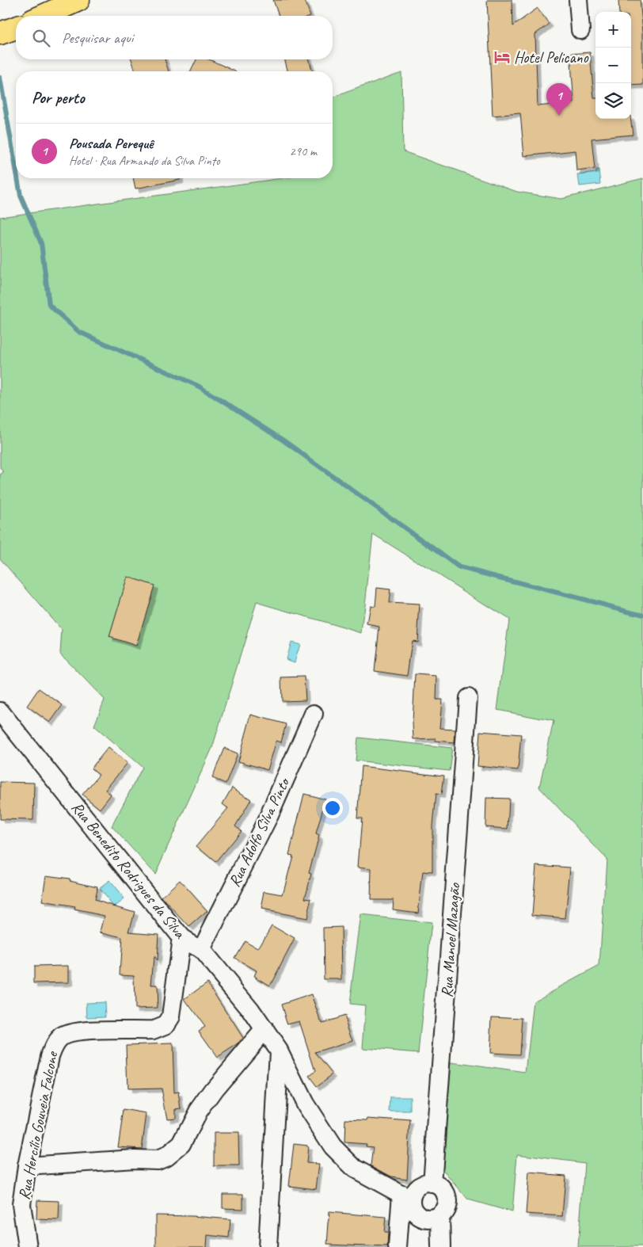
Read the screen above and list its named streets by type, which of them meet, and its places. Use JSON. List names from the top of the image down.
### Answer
{
  "streets": {
    "street": [
      "Rua Adolfo Silva Pinto",
      "Rua Benedito Rodrigues da Silva",
      "Rua Manoel Mazagão",
      "Rua Hercílio Gouveia Falcone"
    ]
  },
  "crossings": [
    ["Rua Adolfo Silva Pinto", "Rua Benedito Rodrigues da Silva"],
    ["Rua Benedito Rodrigues da Silva", "Rua Manoel Mazagão"],
    ["Rua Benedito Rodrigues da Silva", "Rua Hercílio Gouveia Falcone"]
  ],
  "places": {
    "hotel": ["Hotel Pelicano"]
  },
  "page": {
    "map_buttons": ["+", "−"],
    "search": "Pesquisar aqui",
    "heading": "Por perto",
    "pins": "1",
    "list": [
      {
        "mark": "1",
        "name": "Pousada Perequê",
        "note": "Hotel · Rua Armando da Silva Pinto",
        "value": "290 m"
      }
    ]
  }
}
